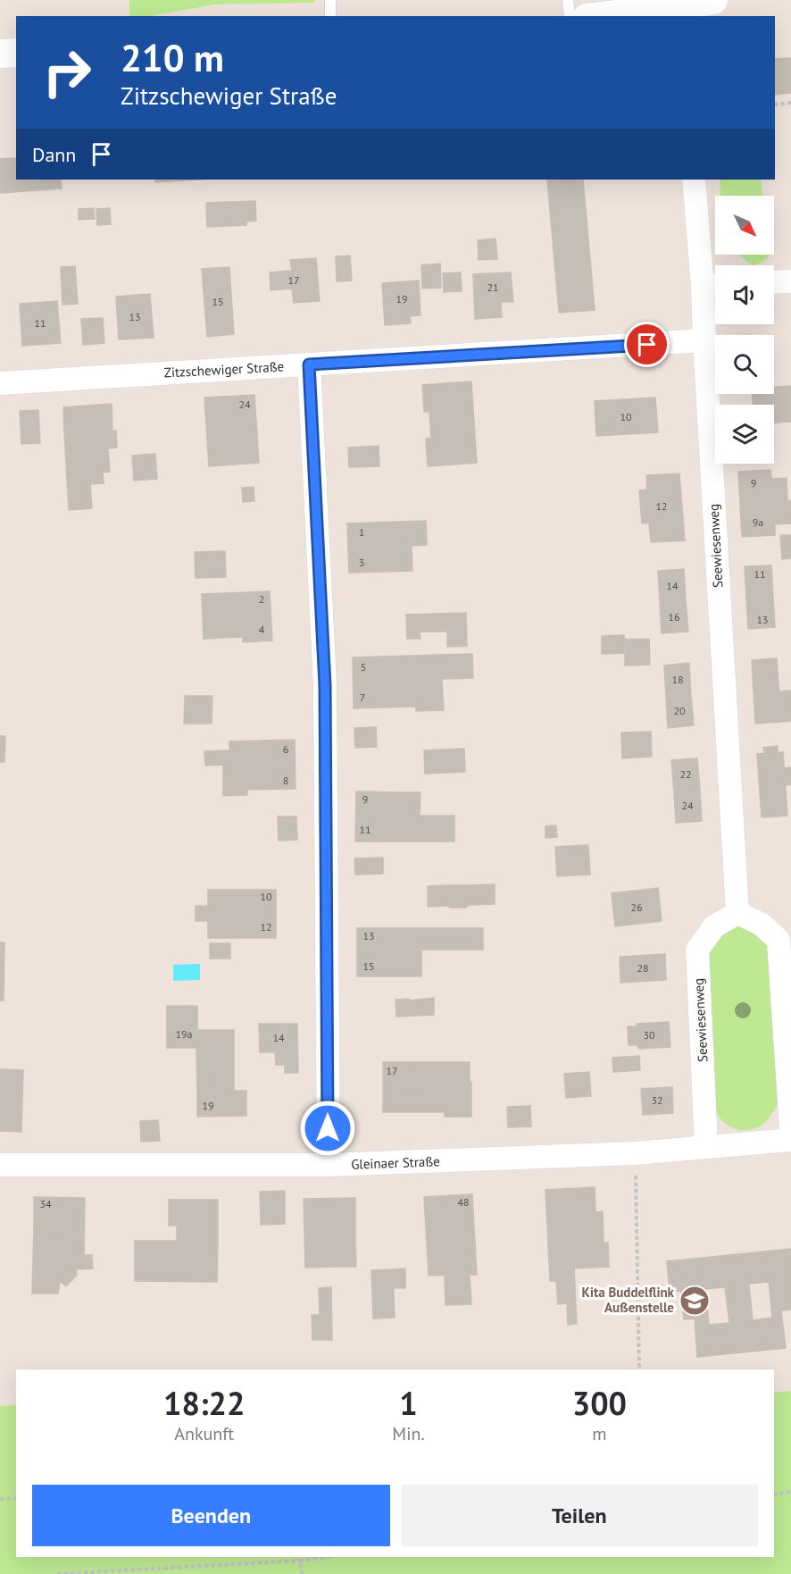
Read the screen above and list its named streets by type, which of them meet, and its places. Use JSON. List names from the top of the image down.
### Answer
{
  "streets": {
    "street": ["Zitzschewiger Straße", "Seewiesenweg", "Gleinaer Straße"]
  },
  "crossings": [
    ["Zitzschewiger Straße", "Seewiesenweg"],
    ["Seewiesenweg", "Gleinaer Straße"]
  ],
  "places": {
    "school or university": ["Kita Buddelflink Außenstelle"]
  },
  "house_numbers": [
    "17",
    "21",
    "19",
    "15",
    "13",
    "11",
    "24",
    "10",
    "9",
    "12",
    "9a",
    "1",
    "3",
    "11",
    "14",
    "2",
    "16",
    "13",
    "4",
    "5",
    "18",
    "7",
    "20",
    "6",
    "22",
    "8",
    "9",
    "24",
    "11",
    "10",
    "26",
    "12",
    "13",
    "15",
    "28",
    "19a",
    "30",
    "14",
    "17",
    "32",
    "19",
    "48",
    "34"
  ],
  "north": "bottom right",
  "page": {
    "turn": ["210 m", "Zitzschewiger Straße"],
    "then": "Dann",
    "eta": [
      "18:22",
      "Ankunft",
      "1",
      "Min.",
      "300",
      "m"
    ],
    "buttons": ["Beenden", "Teilen"]
  }
}
